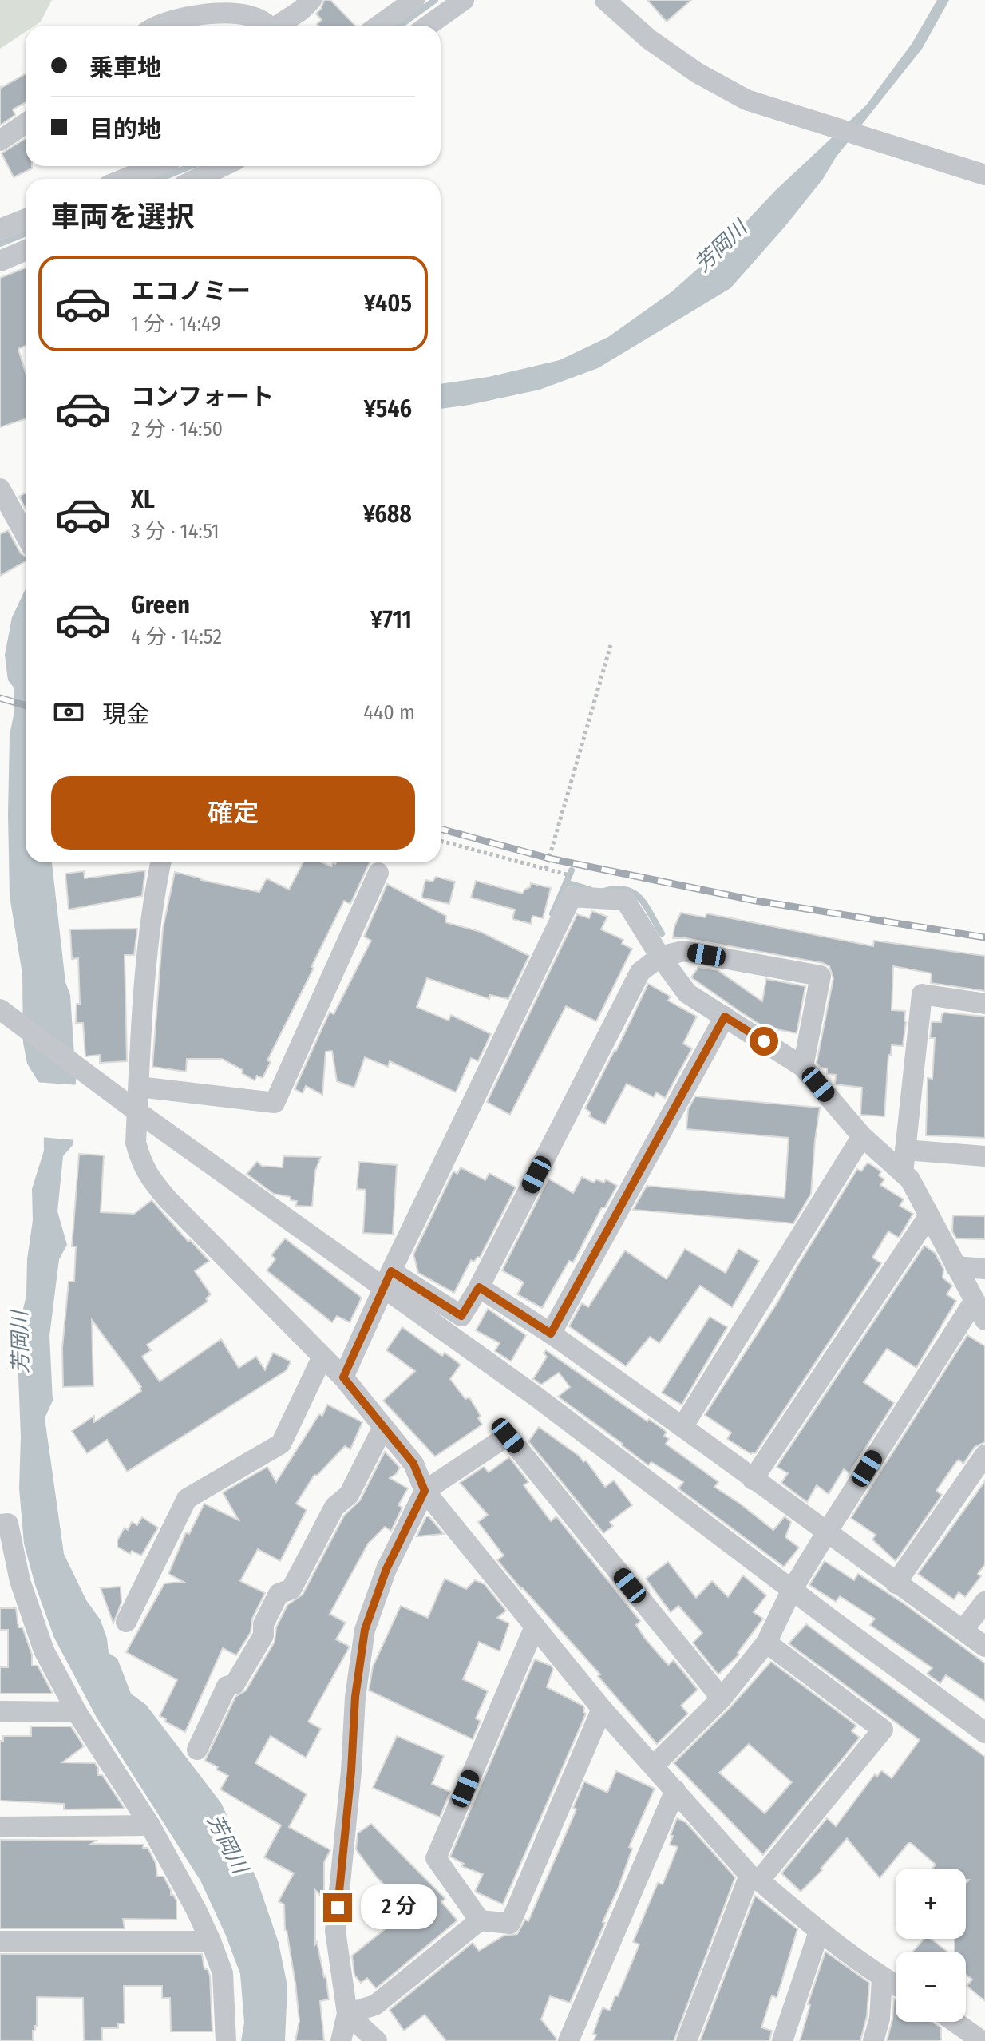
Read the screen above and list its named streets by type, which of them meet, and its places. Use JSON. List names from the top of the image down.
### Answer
{
  "water": ["芳岡川"],
  "page": {
    "banner": ["乗車地", "目的地"],
    "heading": "車両を選択",
    "list": [
      {
        "name": "エコノミー",
        "note": "1 分 · 14:49",
        "value": "¥405"
      },
      {
        "name": "コンフォート",
        "note": "2 分 · 14:50",
        "value": "¥546"
      },
      {
        "name": "XL",
        "note": "3 分 · 14:51",
        "value": "¥688"
      },
      {
        "name": "Green",
        "note": "4 分 · 14:52",
        "value": "¥711"
      }
    ],
    "pay": ["現金", "440 m"],
    "buttons": "確定",
    "map_buttons": ["+", "−"],
    "bubble": "2 分"
  }
}
